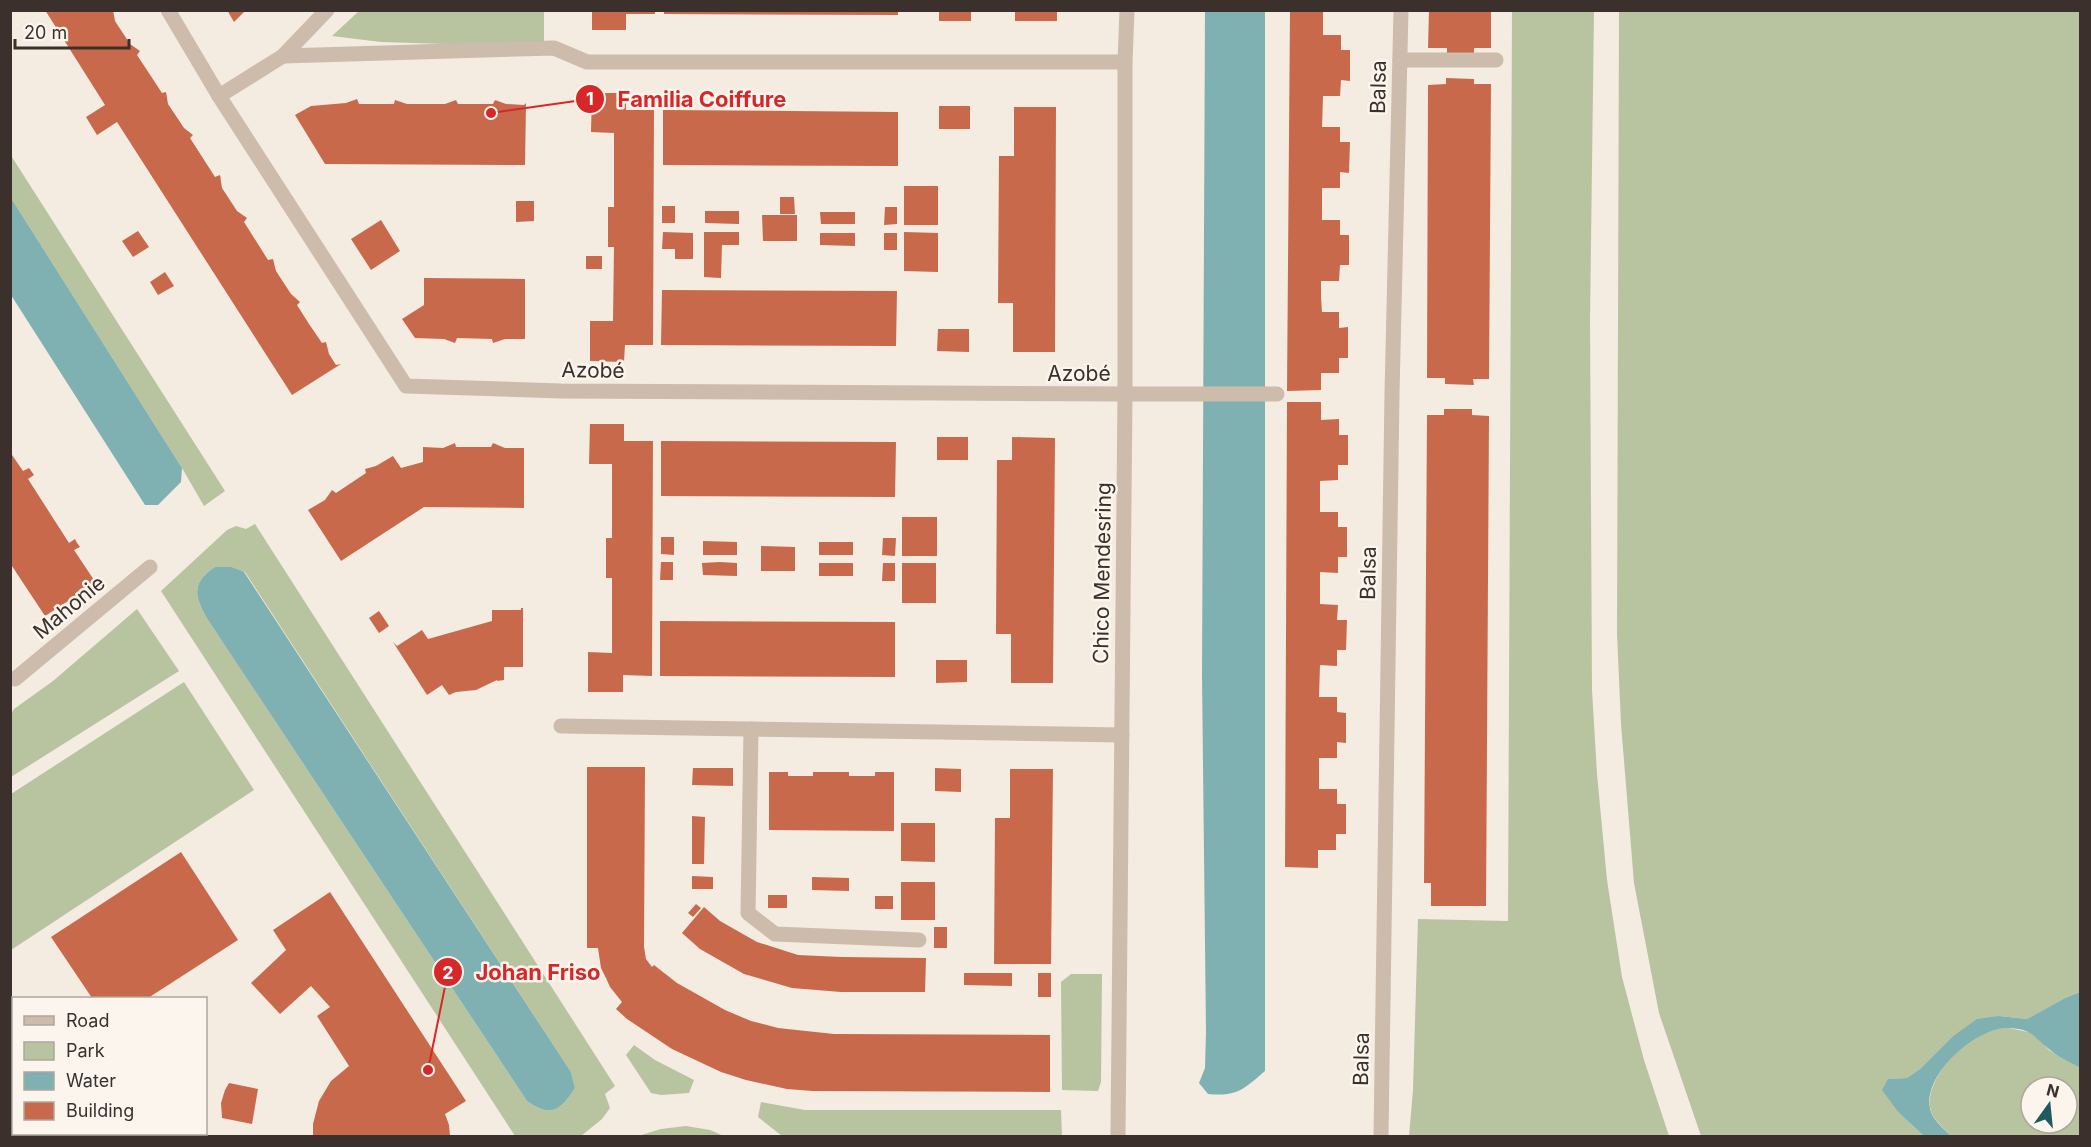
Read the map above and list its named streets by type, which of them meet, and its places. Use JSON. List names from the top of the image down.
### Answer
{
  "streets": {
    "street": [
      "Balsa",
      "Azobé",
      "Chico Mendesring",
      "Mahonie"
    ]
  },
  "crossings": [
    ["Azobé", "Chico Mendesring"]
  ],
  "places": ["Familia Coiffure", "Johan Friso"],
  "legend": [
    "Road",
    "Park",
    "Water",
    "Building"
  ],
  "scale_bar": "20 m",
  "north": "top"
}
